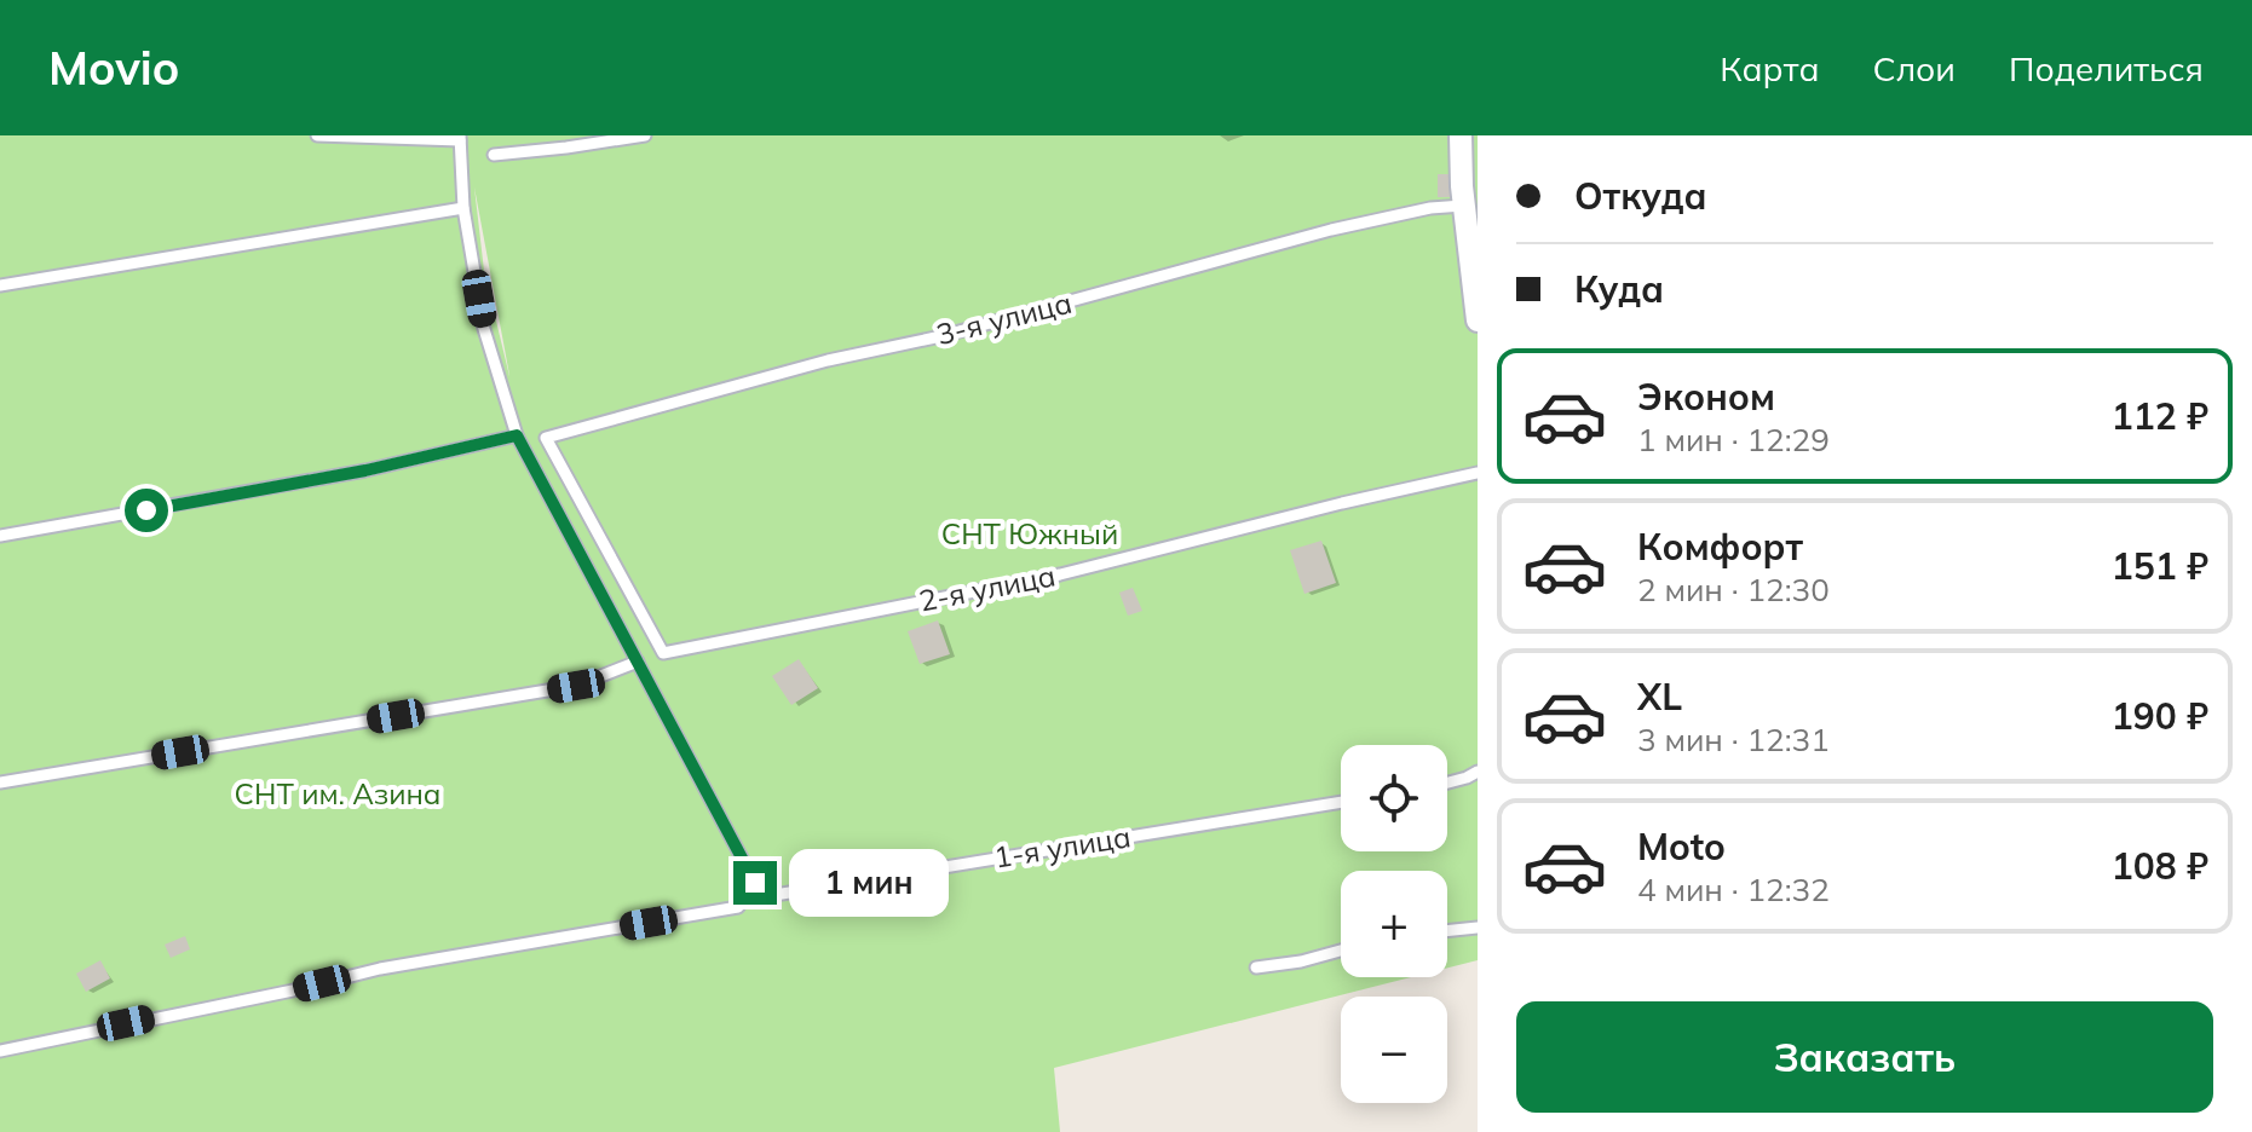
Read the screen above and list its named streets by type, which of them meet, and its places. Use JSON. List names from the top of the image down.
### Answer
{
  "streets": {
    "lane": ["3-я улица", "2-я улица", "1-я улица"]
  },
  "crossings": [
    ["3-я улица", "2-я улица"]
  ],
  "parks": ["СНТ Южный", "СНТ им. Азина"],
  "page": {
    "header": "Movio",
    "nav": ["Карта", "Слои", "Поделиться"],
    "banner": ["Откуда", "Куда"],
    "list": [
      {
        "name": "Эконом",
        "note": "1 мин · 12:29",
        "value": "112 ₽"
      },
      {
        "name": "Комфорт",
        "note": "2 мин · 12:30",
        "value": "151 ₽"
      },
      {
        "name": "XL",
        "note": "3 мин · 12:31",
        "value": "190 ₽"
      },
      {
        "name": "Moto",
        "note": "4 мин · 12:32",
        "value": "108 ₽"
      }
    ],
    "map_buttons": ["+", "−"],
    "bubble": "1 мин",
    "buttons": "Заказать"
  }
}
